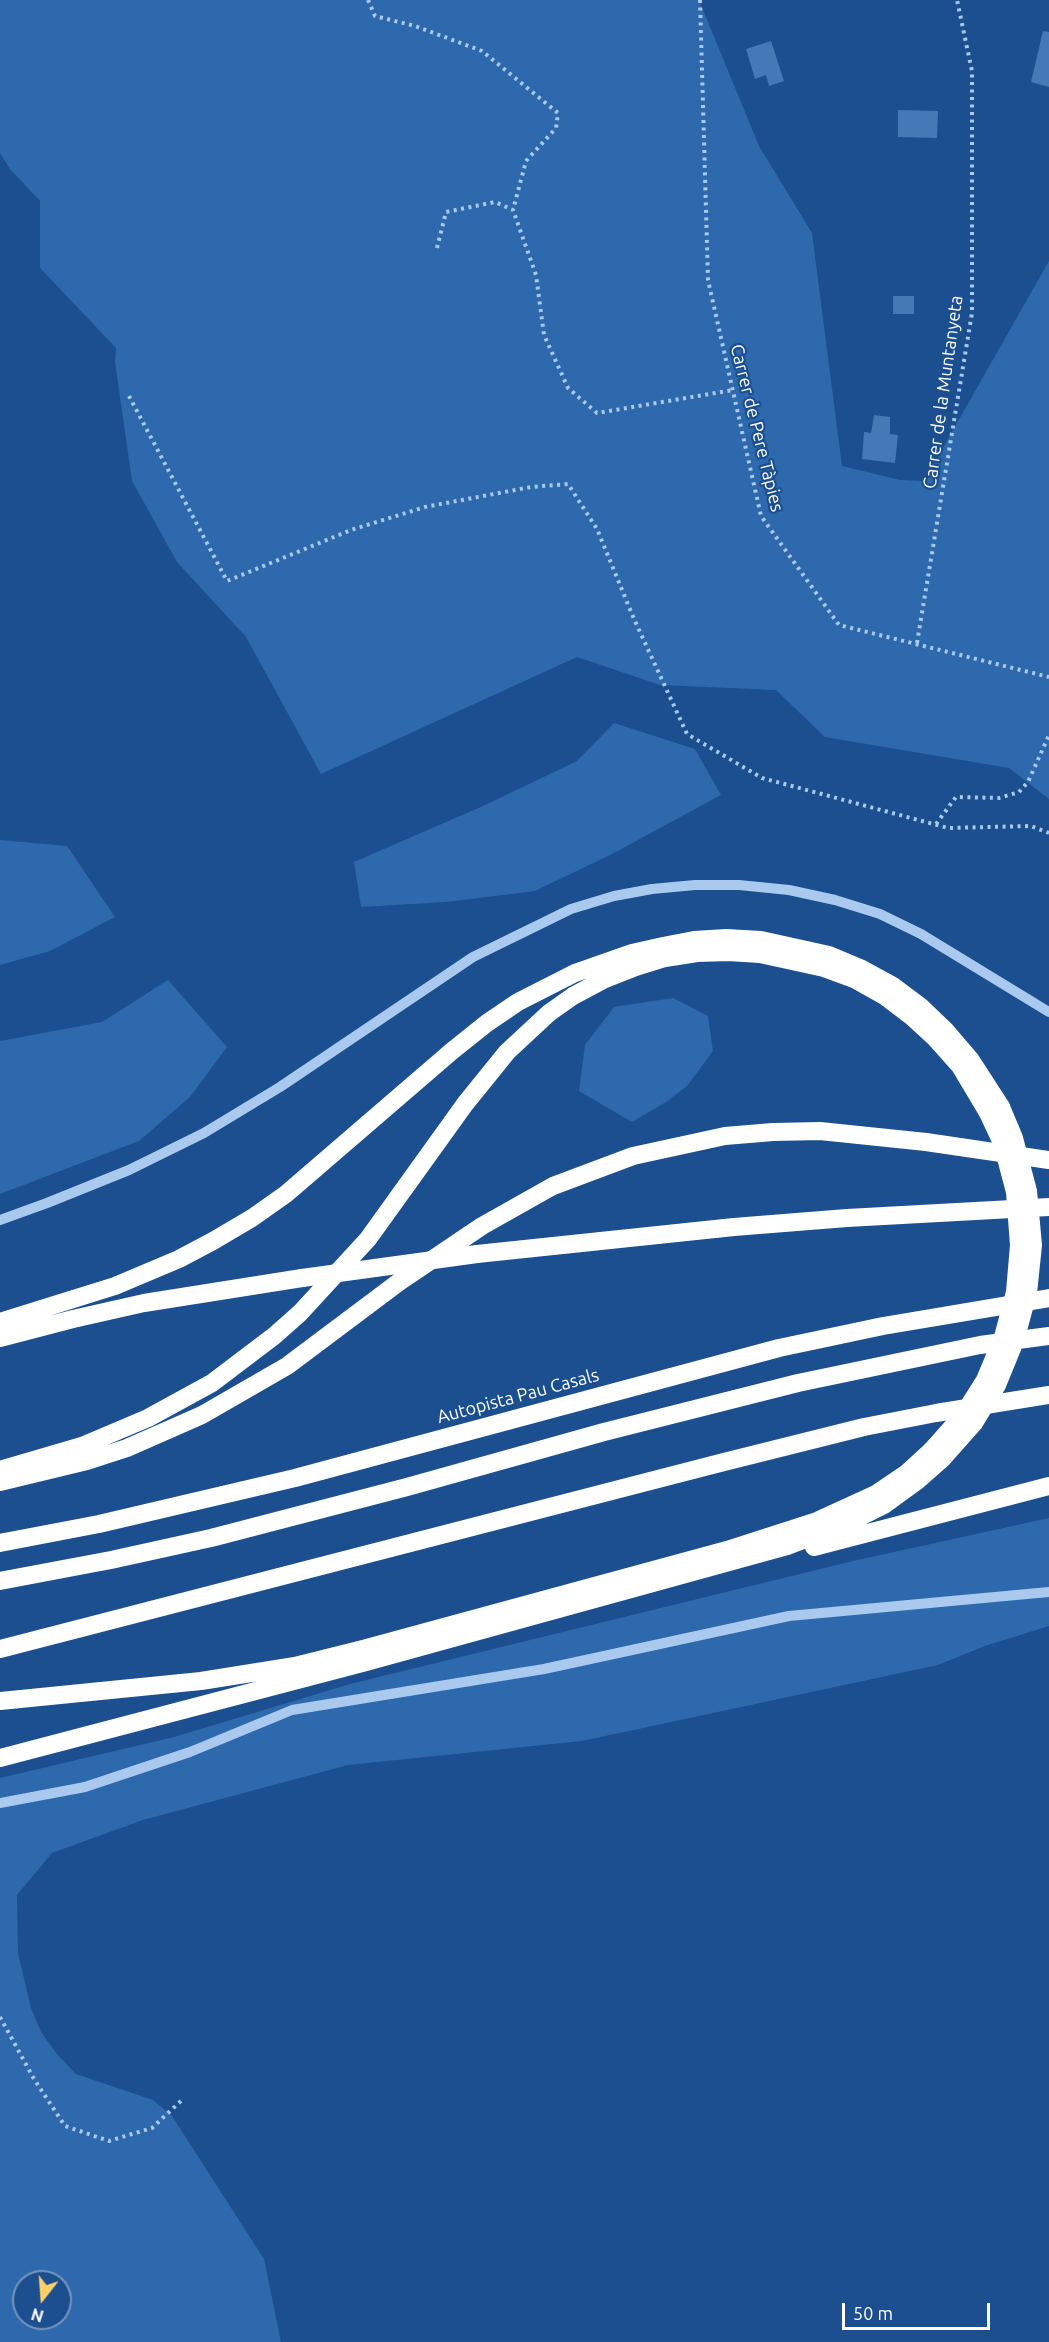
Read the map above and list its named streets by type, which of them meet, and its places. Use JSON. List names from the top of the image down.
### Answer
{
  "streets": {
    "highway": ["Autopista Pau Casals"],
    "path": ["Carrer de la Muntanyeta", "Carrer de Pere Tàpies"]
  },
  "crossings": [
    ["Carrer de la Muntanyeta", "Carrer de Pere Tàpies"]
  ],
  "scale_bar": "50 m",
  "north": "bottom"
}
